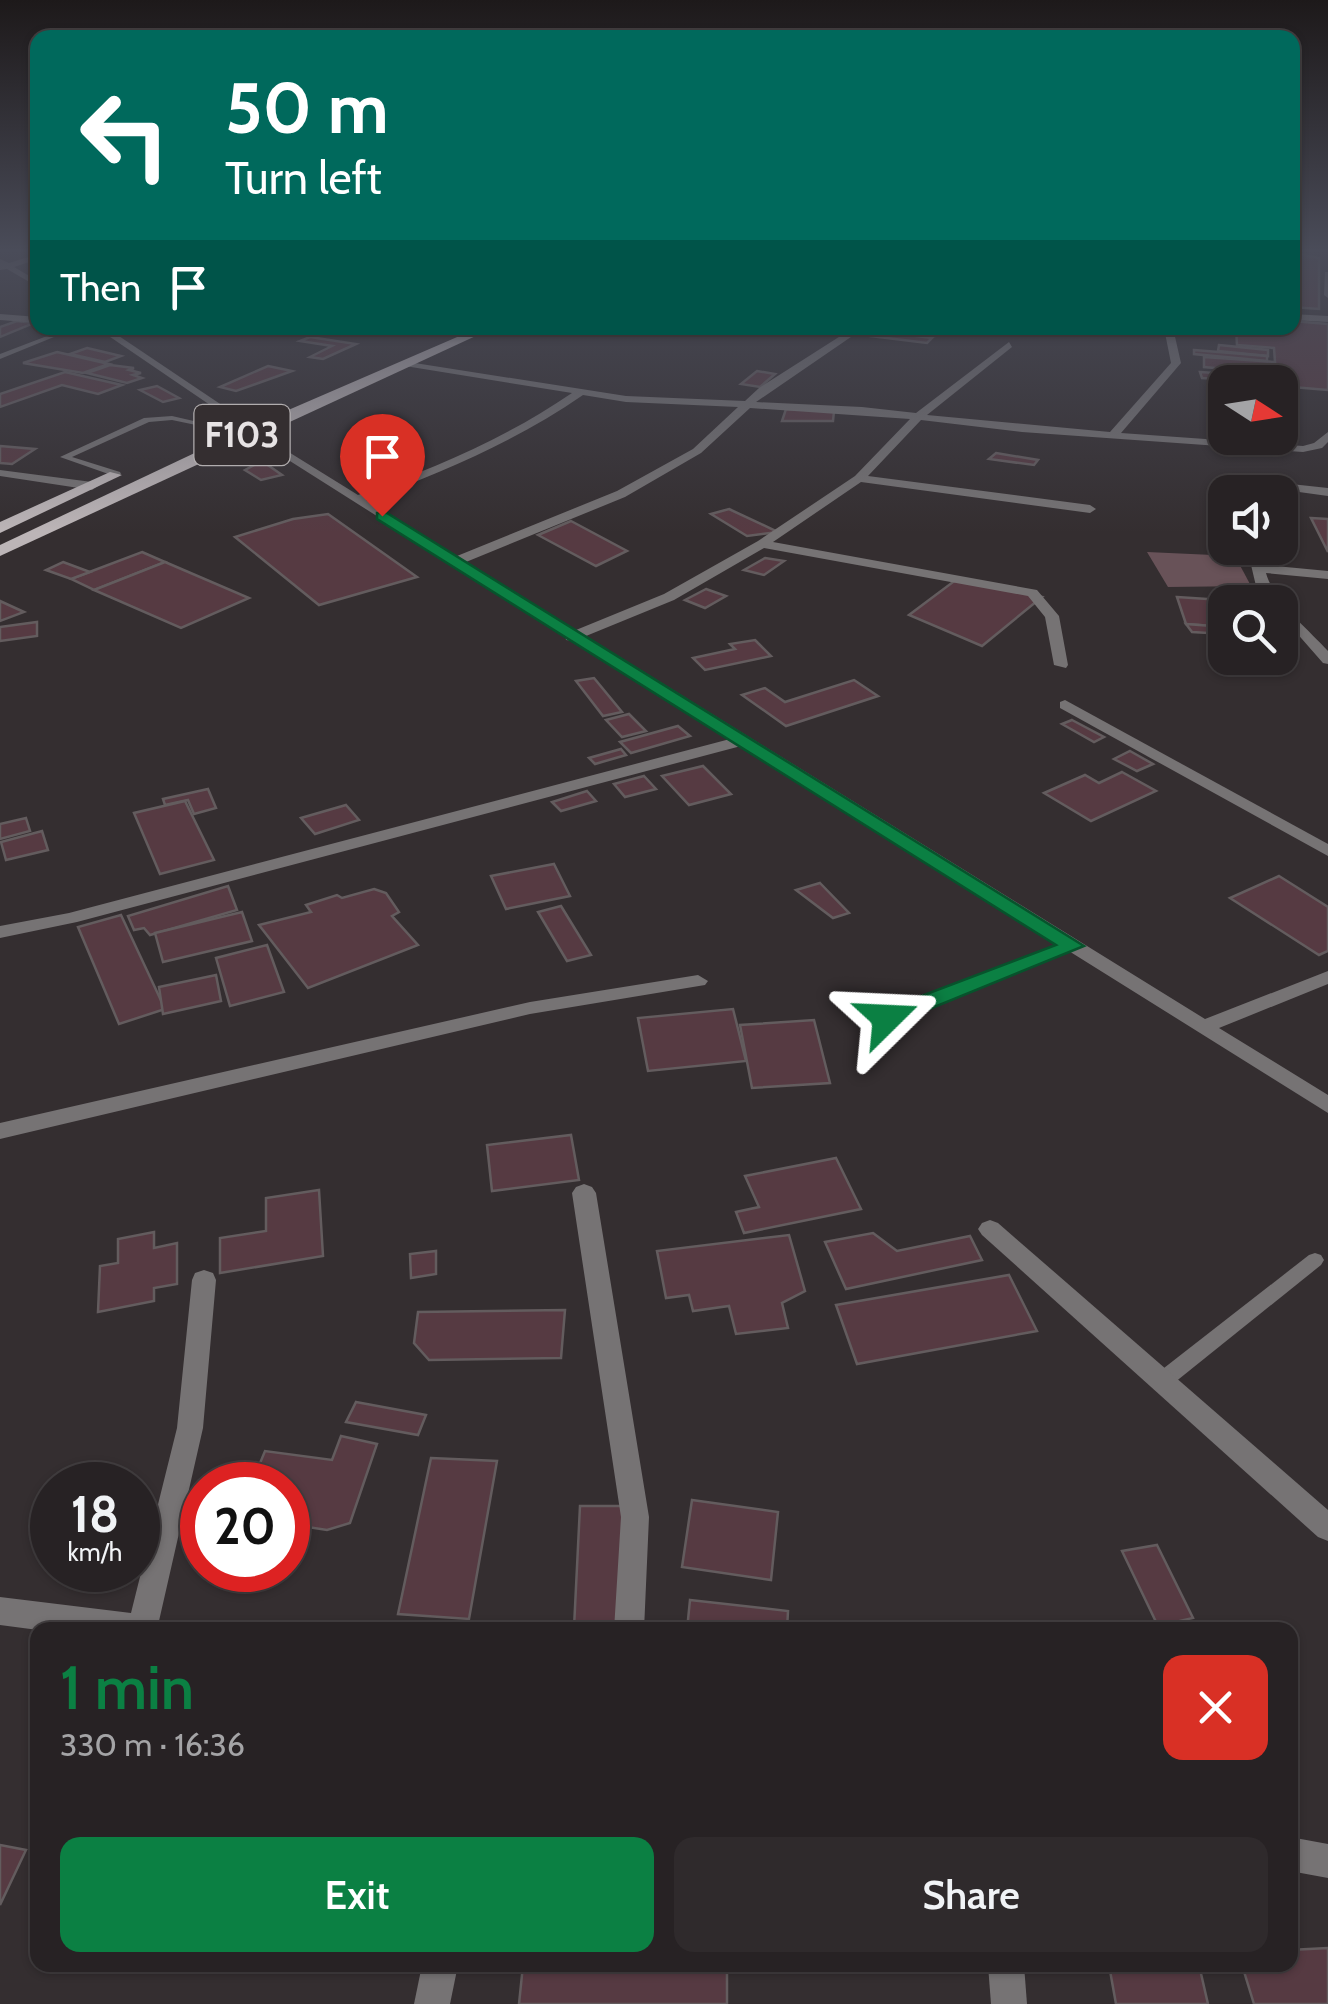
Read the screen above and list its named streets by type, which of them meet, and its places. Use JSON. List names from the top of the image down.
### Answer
{
  "streets": {
    "main road": ["F103"]
  },
  "north": "right",
  "page": {
    "turn": ["50 m", "Turn left"],
    "then": "Then",
    "speed": "18 km/h",
    "limit": "20",
    "heading": ["1 min", "330 m · 16:36"],
    "buttons": ["Exit", "Share"]
  }
}
